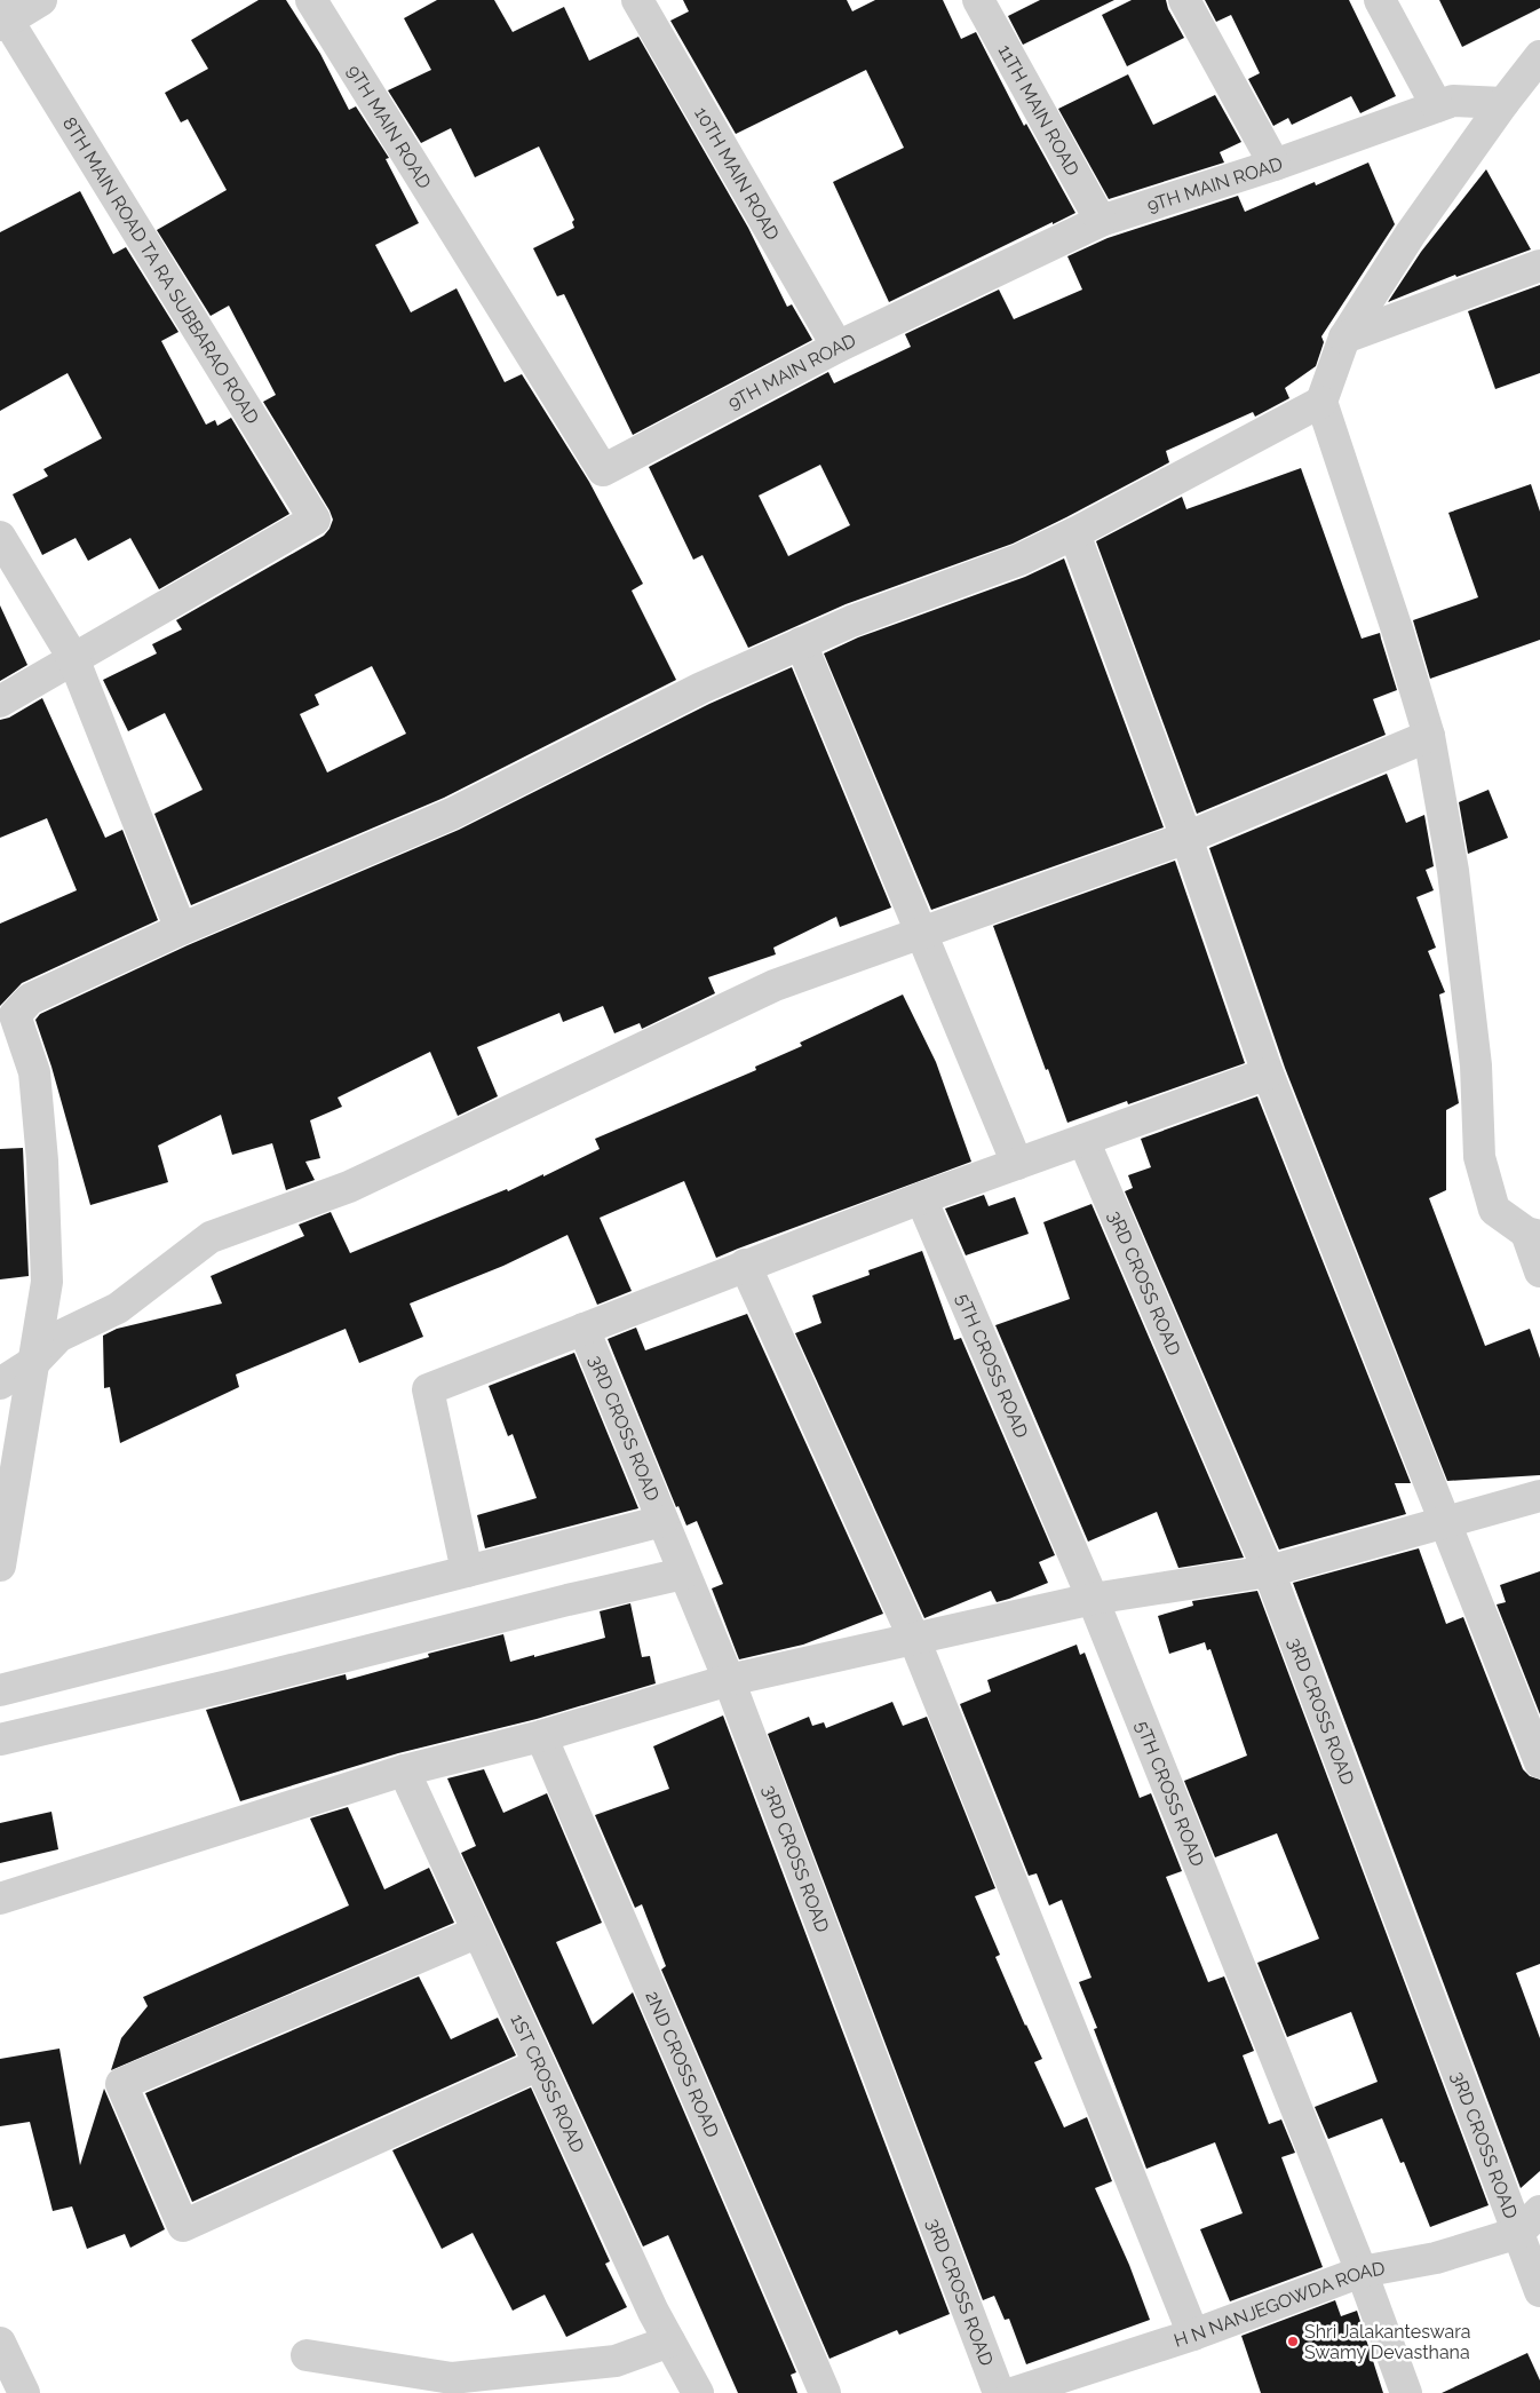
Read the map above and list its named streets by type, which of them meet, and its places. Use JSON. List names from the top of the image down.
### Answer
{
  "streets": {
    "street": [
      "11TH MAIN ROAD",
      "9TH MAIN ROAD",
      "10TH MAIN ROAD",
      "8TH MAIN ROAD TA RA SUBBARAO ROAD",
      "3RD CROSS ROAD",
      "5TH CROSS ROAD",
      "2ND CROSS ROAD",
      "1ST CROSS ROAD",
      "H N NANJEGOWDA ROAD"
    ]
  },
  "crossings": [
    ["11TH MAIN ROAD", "9TH MAIN ROAD"],
    ["9TH MAIN ROAD", "10TH MAIN ROAD"],
    ["3RD CROSS ROAD", "H N NANJEGOWDA ROAD"],
    ["5TH CROSS ROAD", "H N NANJEGOWDA ROAD"]
  ],
  "places": ["Shri Jalakanteswara Swamy Devasthana"]
}
